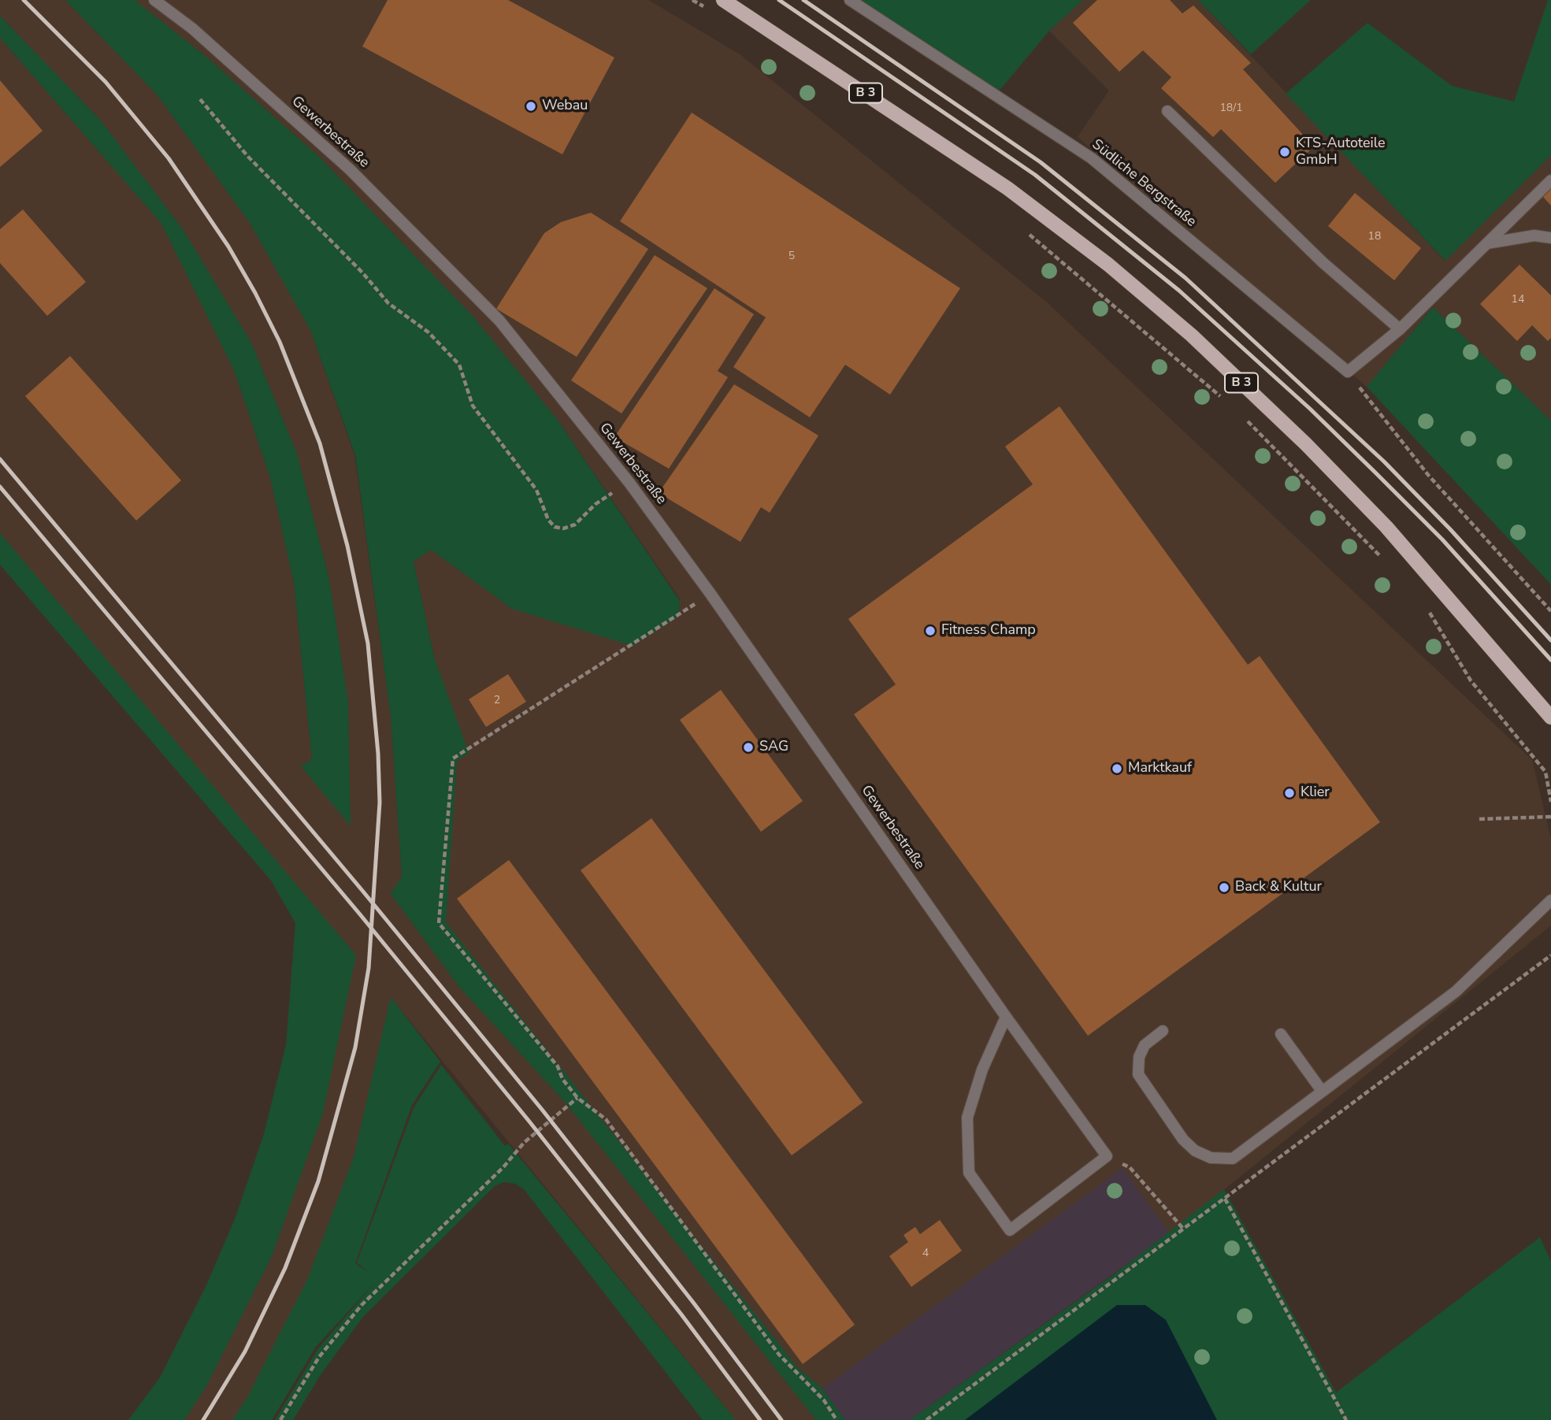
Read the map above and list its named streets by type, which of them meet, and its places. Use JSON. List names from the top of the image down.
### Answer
{
  "streets": {
    "main road": ["B 3"],
    "street": ["Gewerbestraße", "Südliche Bergstraße"]
  },
  "places": [
    "Webau",
    "KTS-Autoteile GmbH",
    "Fitness Champ",
    "SAG",
    "Marktkauf",
    "Klier",
    "Back & Kultur"
  ],
  "house_numbers": [
    "18/1",
    "18",
    "5",
    "14",
    "2",
    "4"
  ]
}
